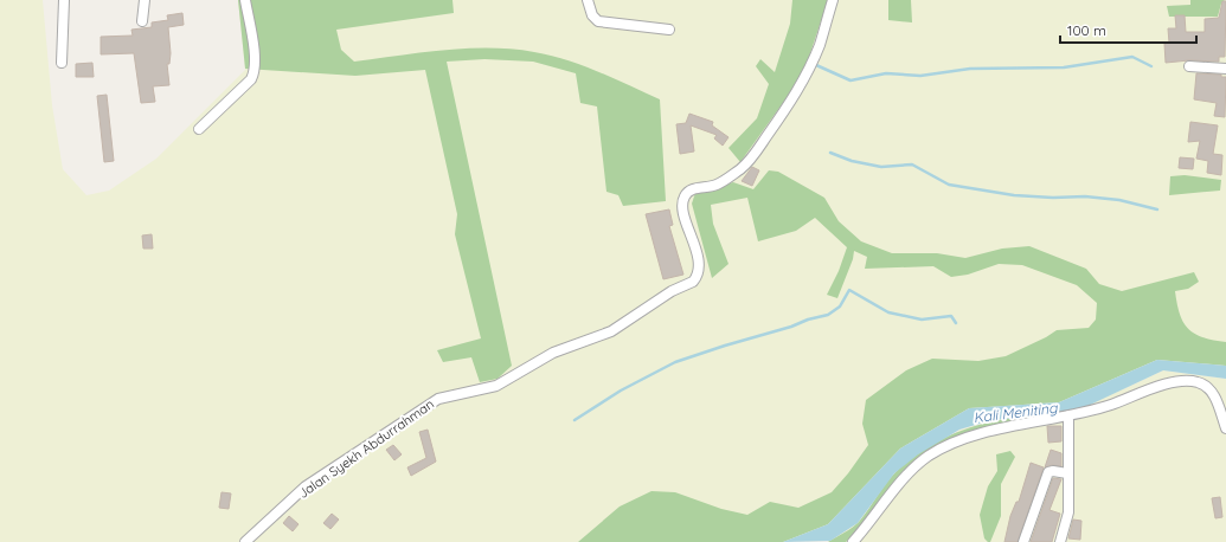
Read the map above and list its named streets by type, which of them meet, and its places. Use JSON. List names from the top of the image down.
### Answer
{
  "streets": {
    "street": ["Jalan Syekh Abdurrahman"]
  },
  "water": ["Kali Meniting"],
  "scale_bar": "100 m"
}
